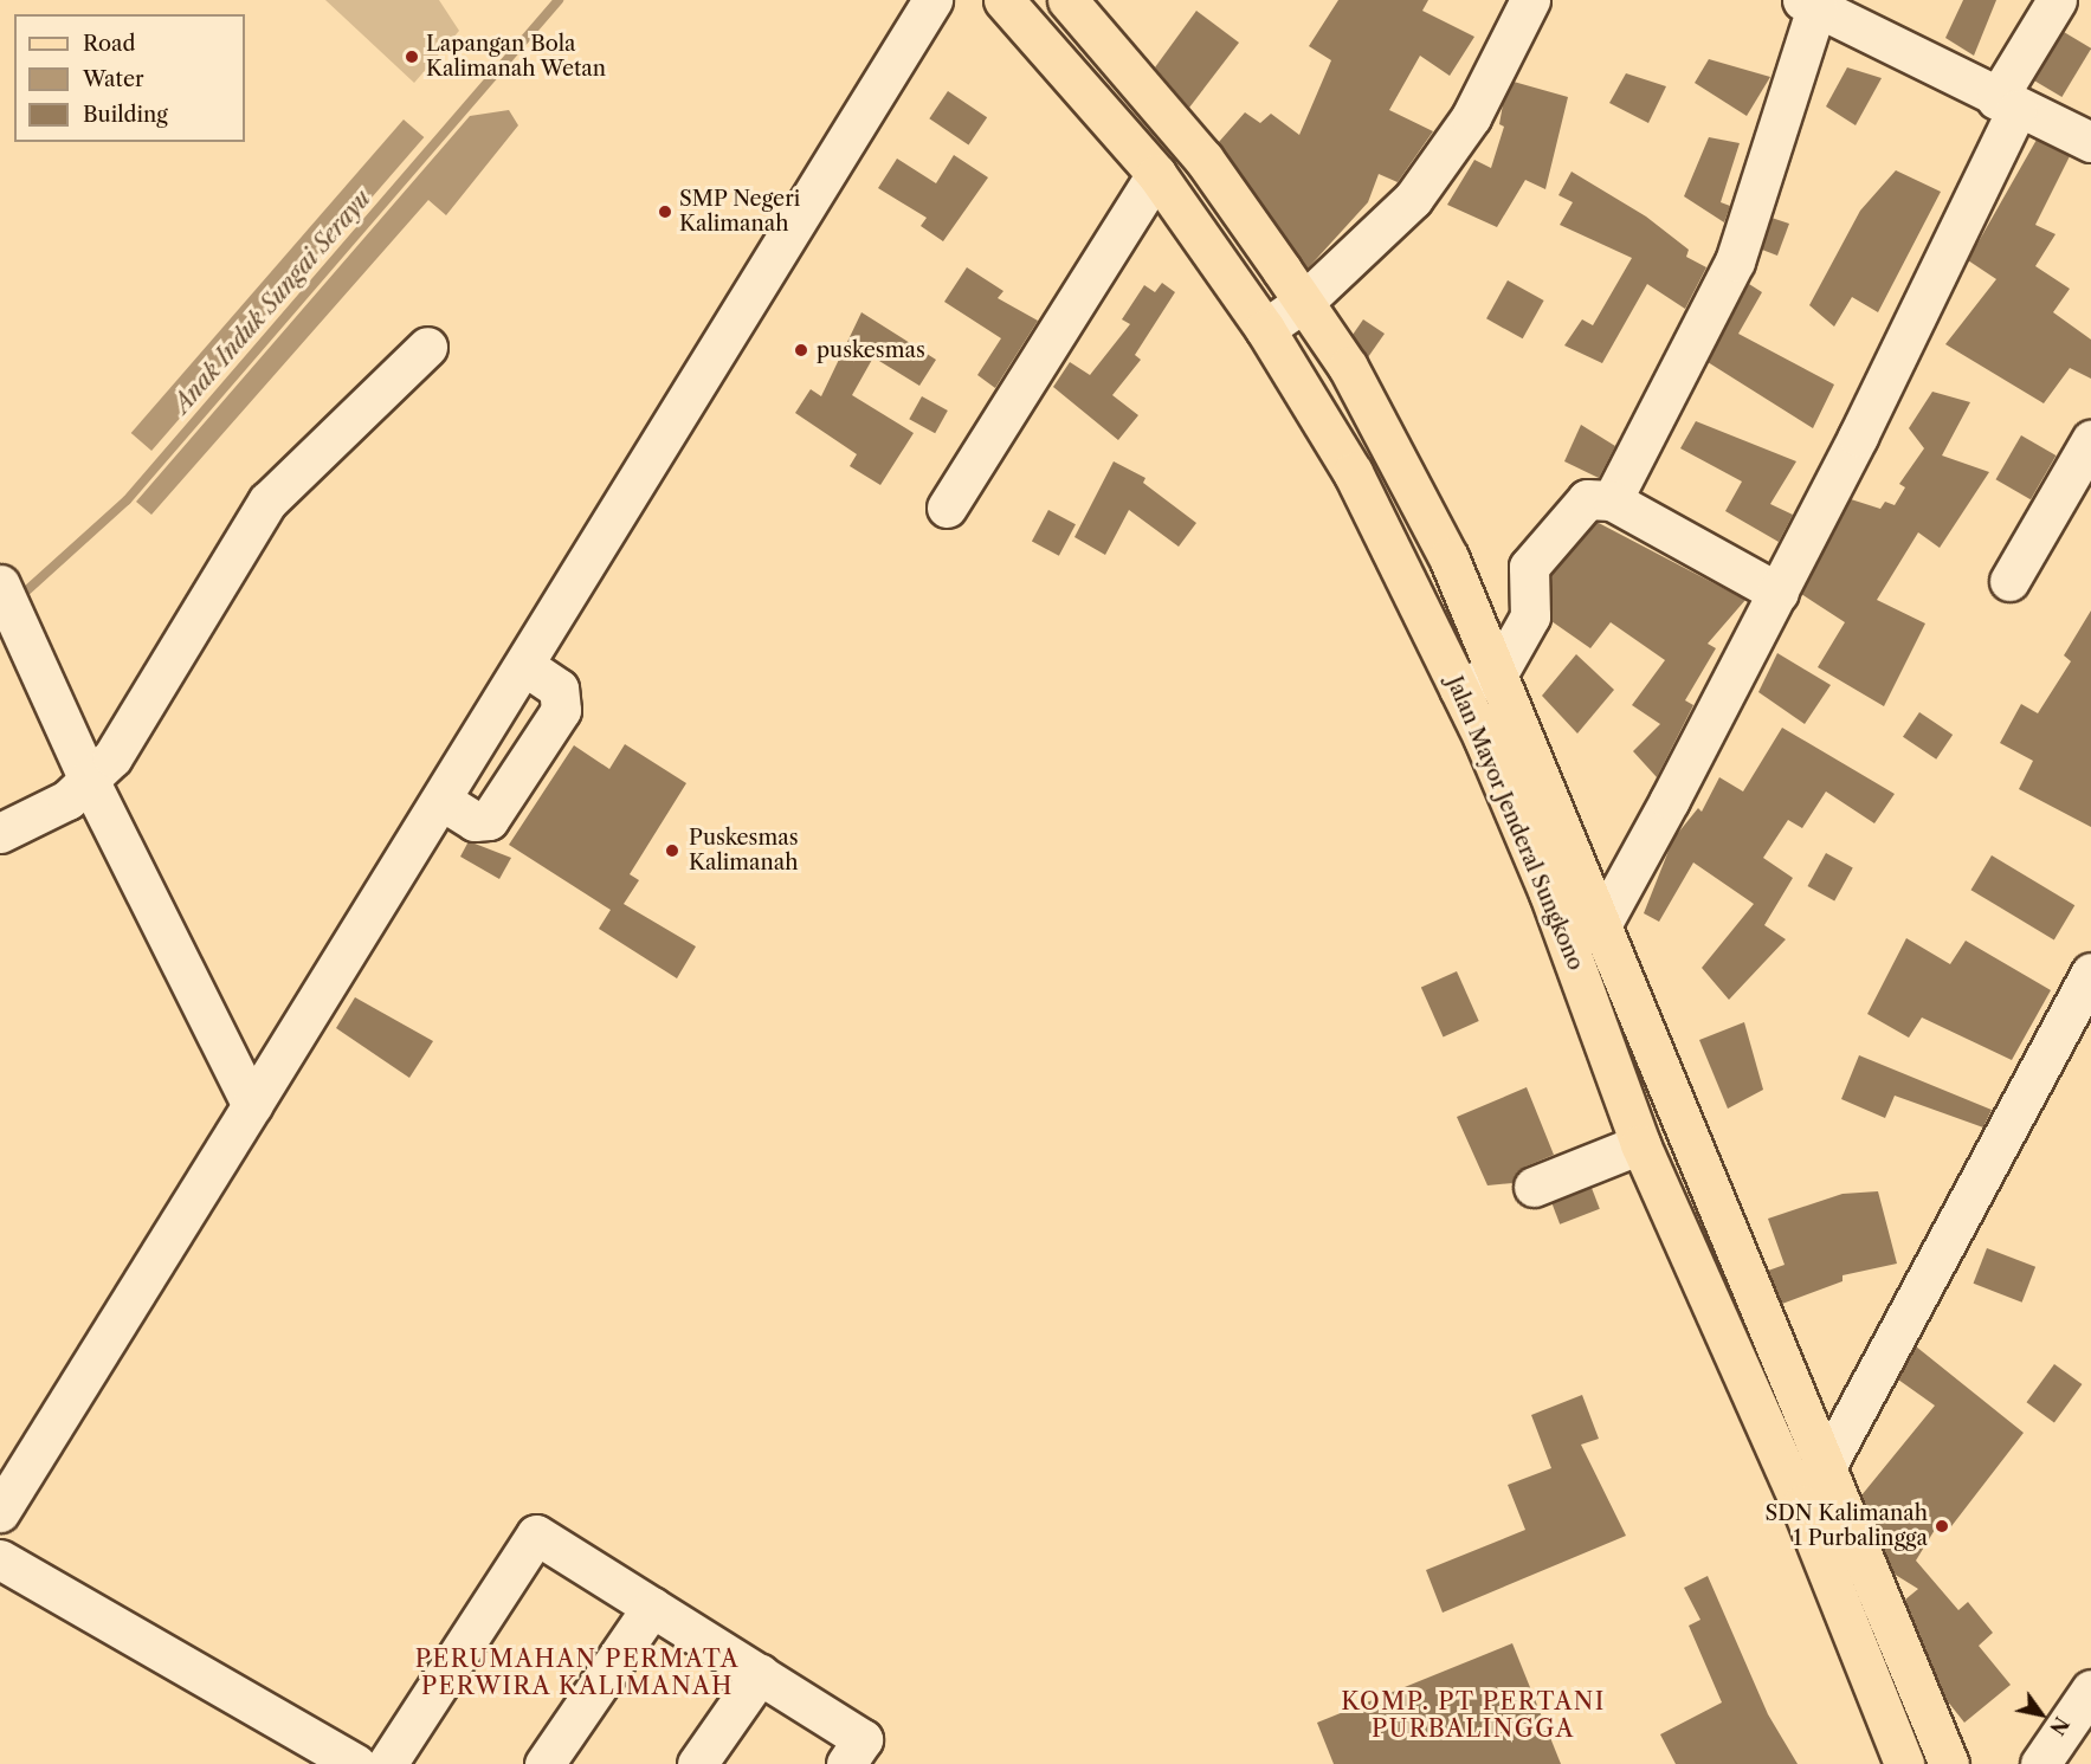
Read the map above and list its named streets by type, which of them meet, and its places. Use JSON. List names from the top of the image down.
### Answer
{
  "streets": {
    "main road": ["Jalan Mayor Jenderal Sungkono"]
  },
  "districts": ["PERUMAHAN PERMATA PERWIRA KALIMANAH", "KOMP. PT PERTANI PURBALINGGA"],
  "water": ["Anak Induk Sungai Serayu"],
  "places": [
    "Lapangan Bola Kalimanah Wetan",
    "SMP Negeri Kalimanah",
    "puskesmas",
    "Puskesmas Kalimanah",
    "SDN Kalimanah 1 Purbalingga"
  ],
  "legend": ["Road", "Water", "Building"],
  "north": "bottom right"
}
